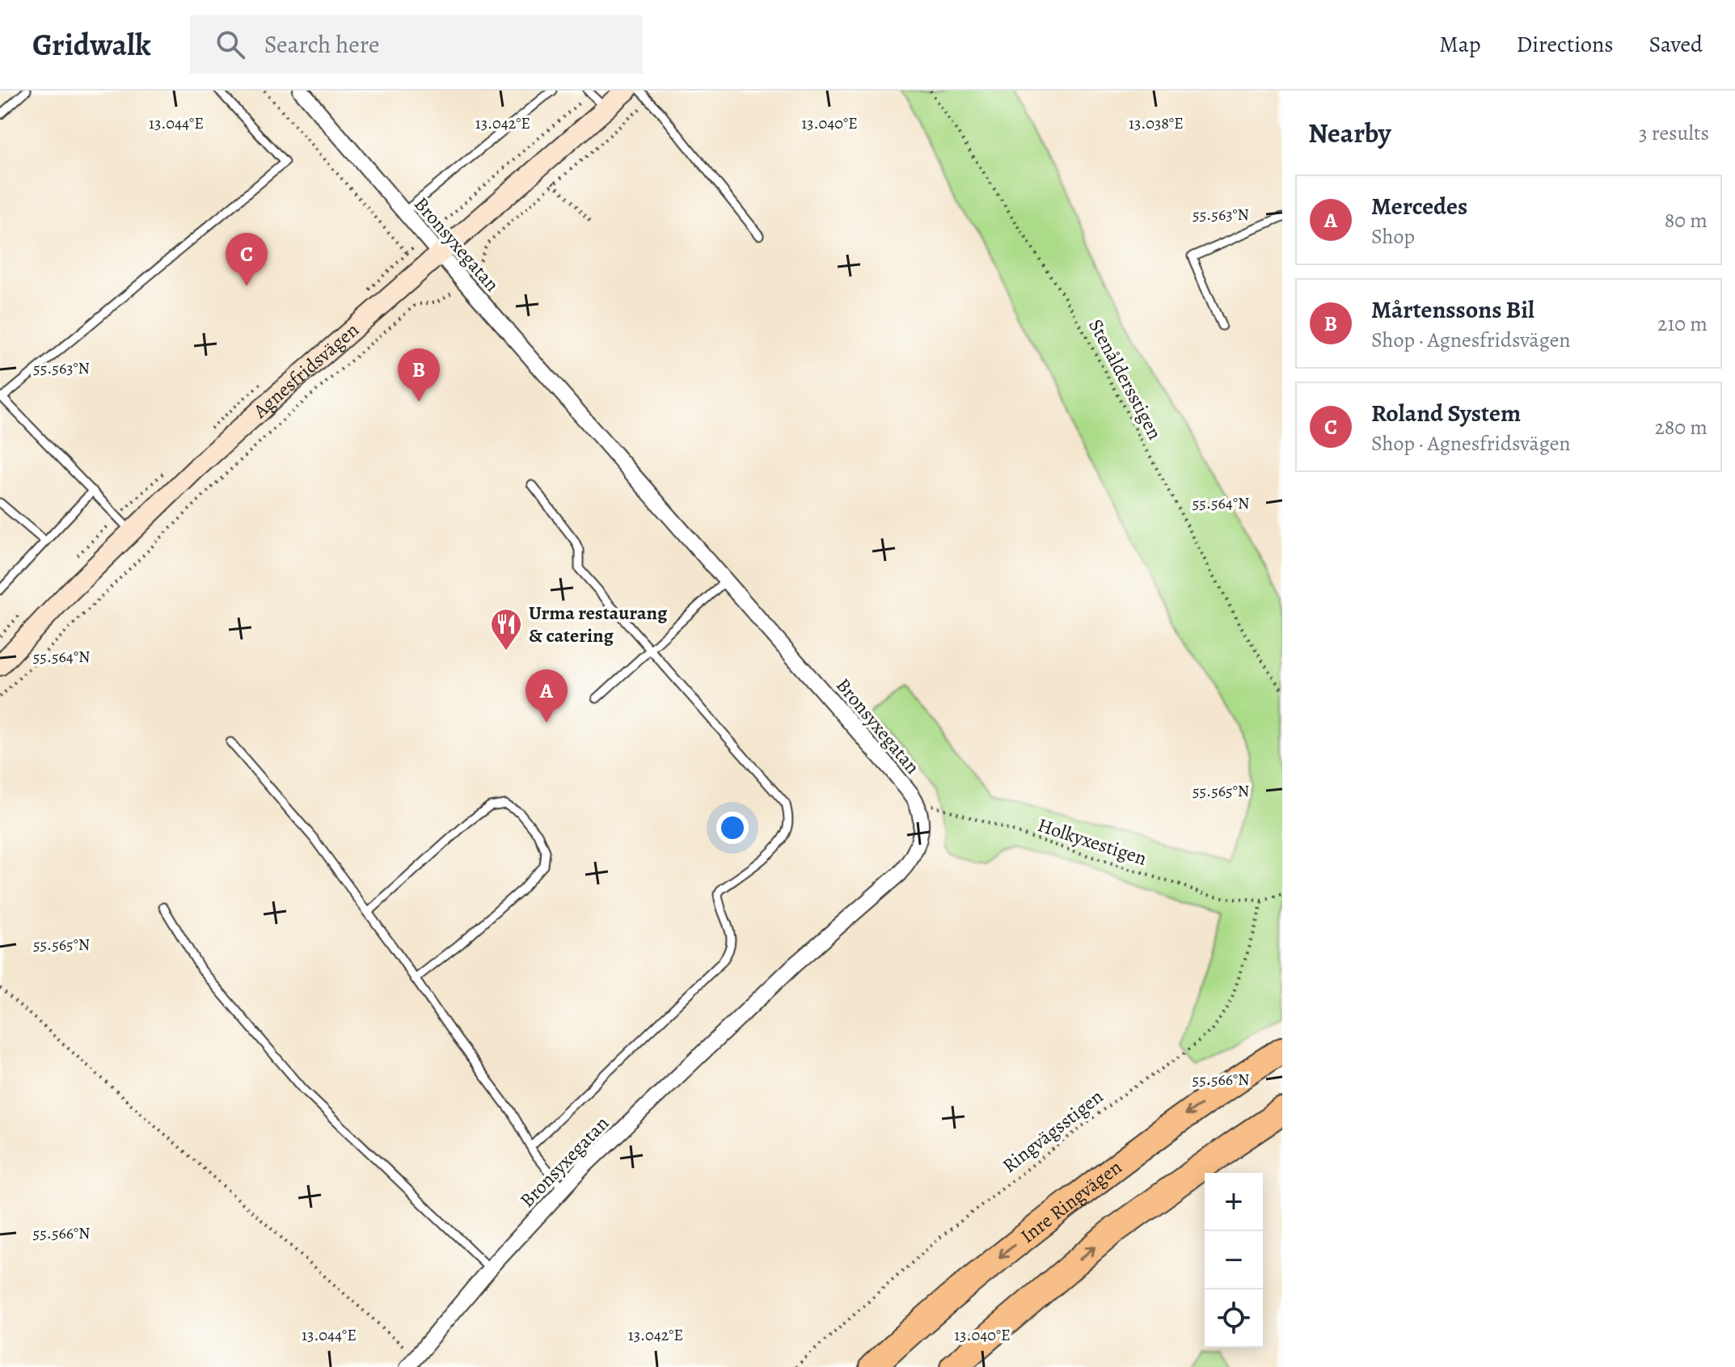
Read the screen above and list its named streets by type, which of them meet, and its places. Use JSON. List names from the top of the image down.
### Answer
{
  "streets": {
    "highway": ["Inre Ringvägen"],
    "main road": ["Agnesfridsvägen"],
    "street": ["Bronsyxegatan"],
    "path": ["Stenåldersstigen", "Holkyxestigen", "Ringvägsstigen"]
  },
  "crossings": [
    ["Bronsyxegatan", "Agnesfridsvägen"],
    ["Bronsyxegatan", "Holkyxestigen"],
    ["Holkyxestigen", "Ringvägsstigen"]
  ],
  "places": {
    "restaurant": ["Urma restaurang & catering"]
  },
  "page": {
    "header": "Gridwalk",
    "search": "Search here",
    "nav": ["Map", "Directions", "Saved"],
    "heading": ["Nearby", "3 results"],
    "list": [
      {
        "mark": "A",
        "name": "Mercedes",
        "note": "Shop",
        "value": "80 m"
      },
      {
        "mark": "B",
        "name": "Mårtenssons Bil",
        "note": "Shop · Agnesfridsvägen",
        "value": "210 m"
      },
      {
        "mark": "C",
        "name": "Roland System",
        "note": "Shop · Agnesfridsvägen",
        "value": "280 m"
      }
    ],
    "pins": ["C", "B", "A"],
    "map_buttons": ["+", "−"]
  },
  "coordinates": [
    "13.044°E",
    "13.042°E",
    "13.040°E",
    "13.038°E",
    "55.563°N",
    "55.564°N",
    "55.565°N",
    "55.566°N"
  ]
}
